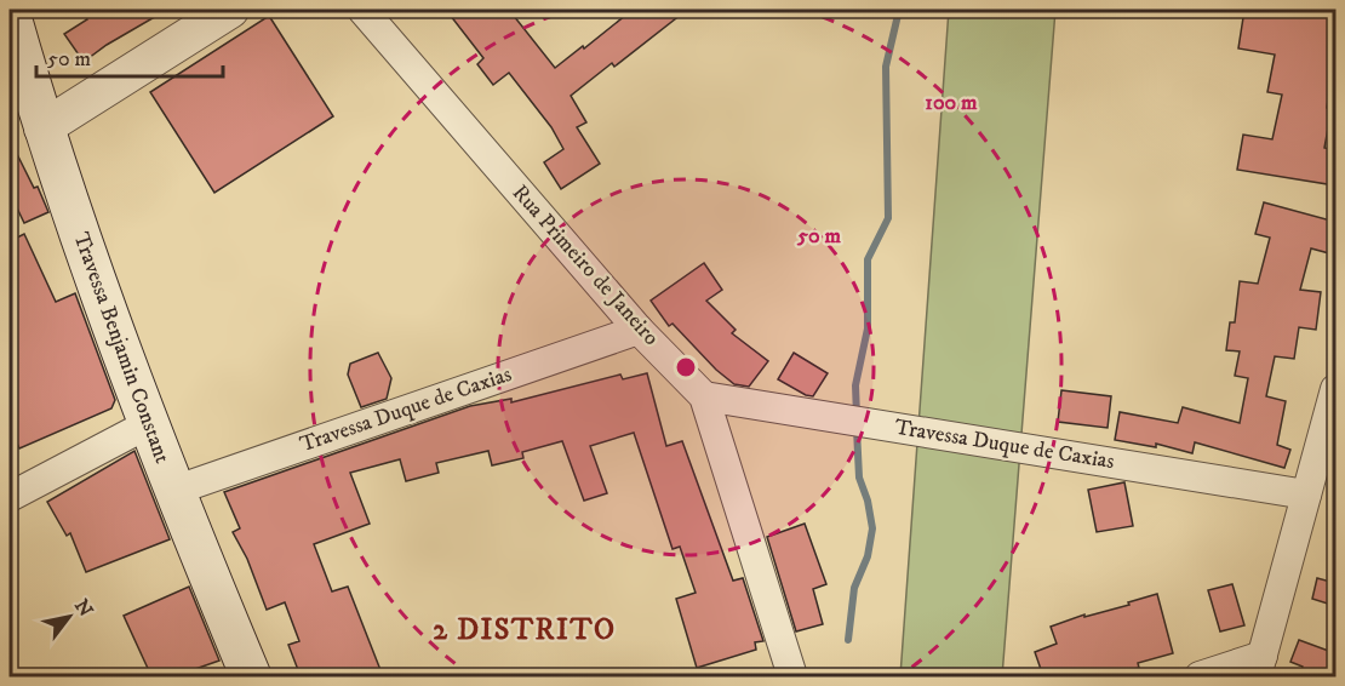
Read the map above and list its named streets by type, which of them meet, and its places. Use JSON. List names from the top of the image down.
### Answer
{
  "streets": {
    "main road": ["Travessa Benjamin Constant"],
    "street": ["Rua Primeiro de Janeiro", "Travessa Duque de Caxias"]
  },
  "crossings": [
    ["Rua Primeiro de Janeiro", "Travessa Duque de Caxias"],
    ["Travessa Benjamin Constant", "Travessa Duque de Caxias"]
  ],
  "districts": ["2 DISTRITO"],
  "scale_bar": "50 m",
  "north": "top right",
  "rings": ["100 m", "50 m"]
}
